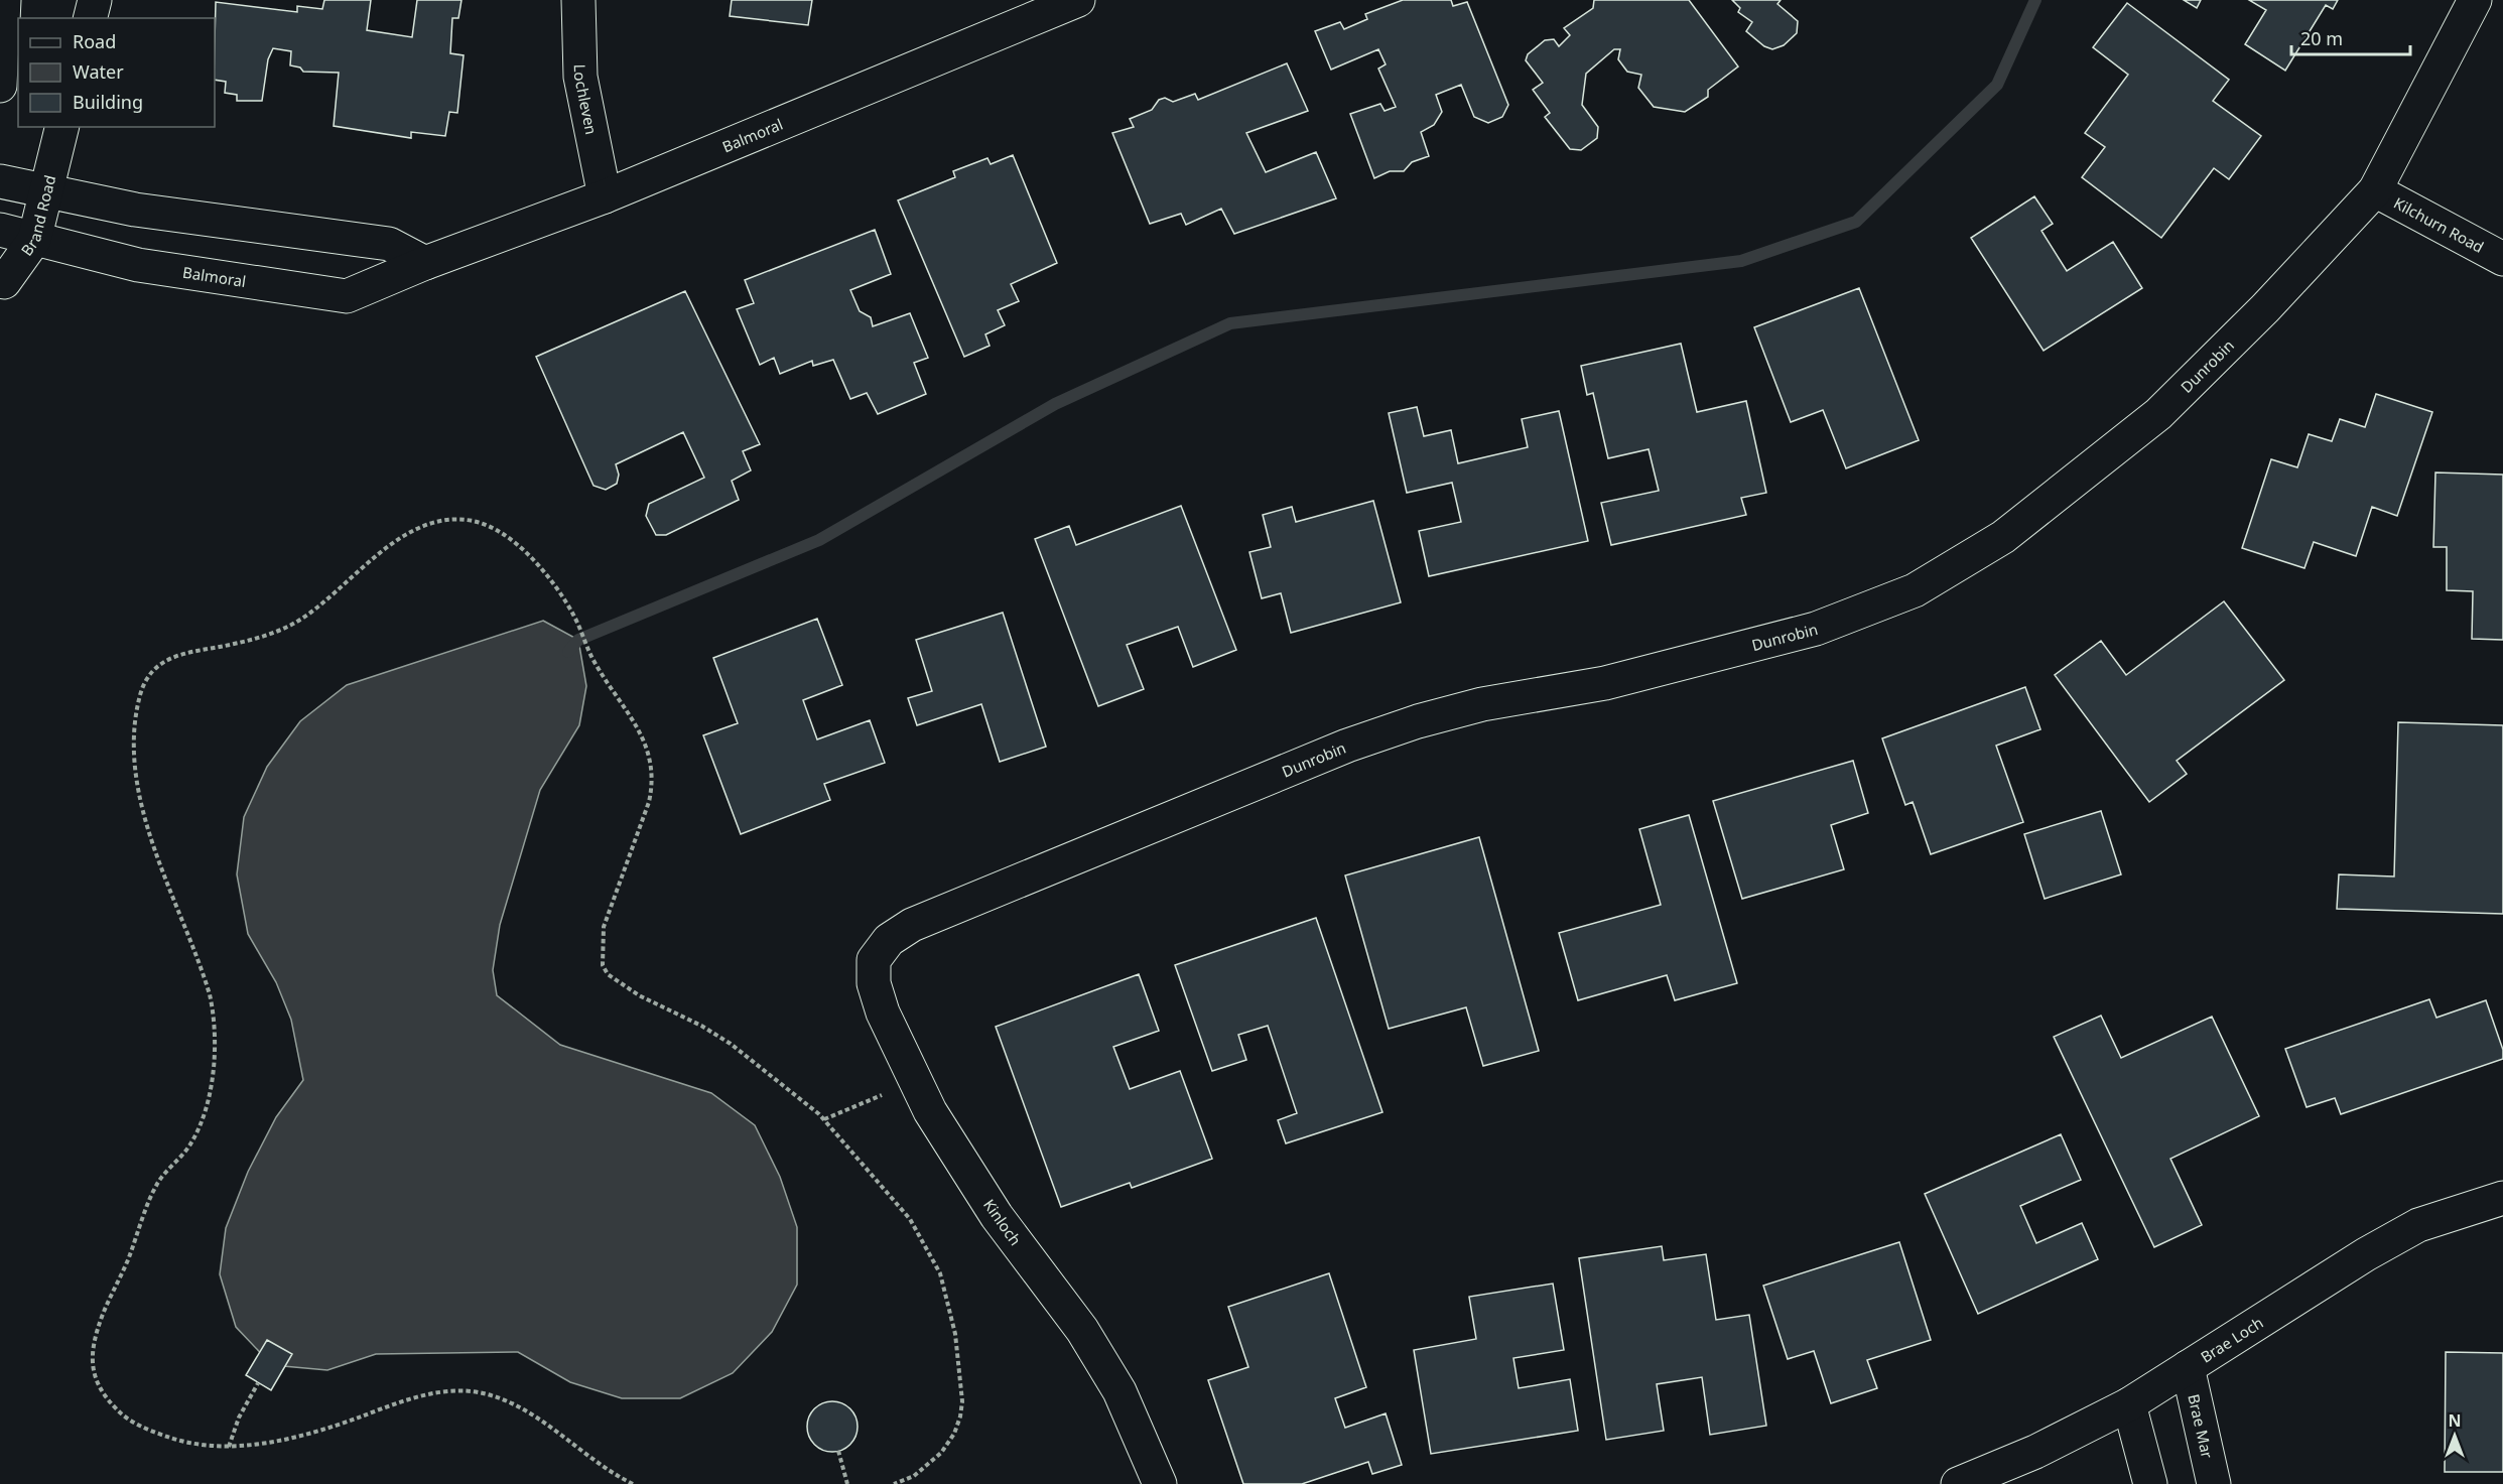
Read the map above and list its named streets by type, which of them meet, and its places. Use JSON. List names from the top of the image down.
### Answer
{
  "streets": {
    "street": [
      "Lochleven",
      "Balmoral",
      "Brand Road",
      "Kilchurn Road",
      "Dunrobin",
      "Kinloch",
      "Brae Loch",
      "Brae Mar"
    ]
  },
  "crossings": [
    ["Lochleven", "Balmoral"],
    ["Balmoral", "Brand Road"],
    ["Kilchurn Road", "Dunrobin"],
    ["Dunrobin", "Kinloch"],
    ["Brae Loch", "Brae Mar"]
  ],
  "legend": ["Road", "Water", "Building"],
  "scale_bar": "20 m",
  "north": "top"
}
